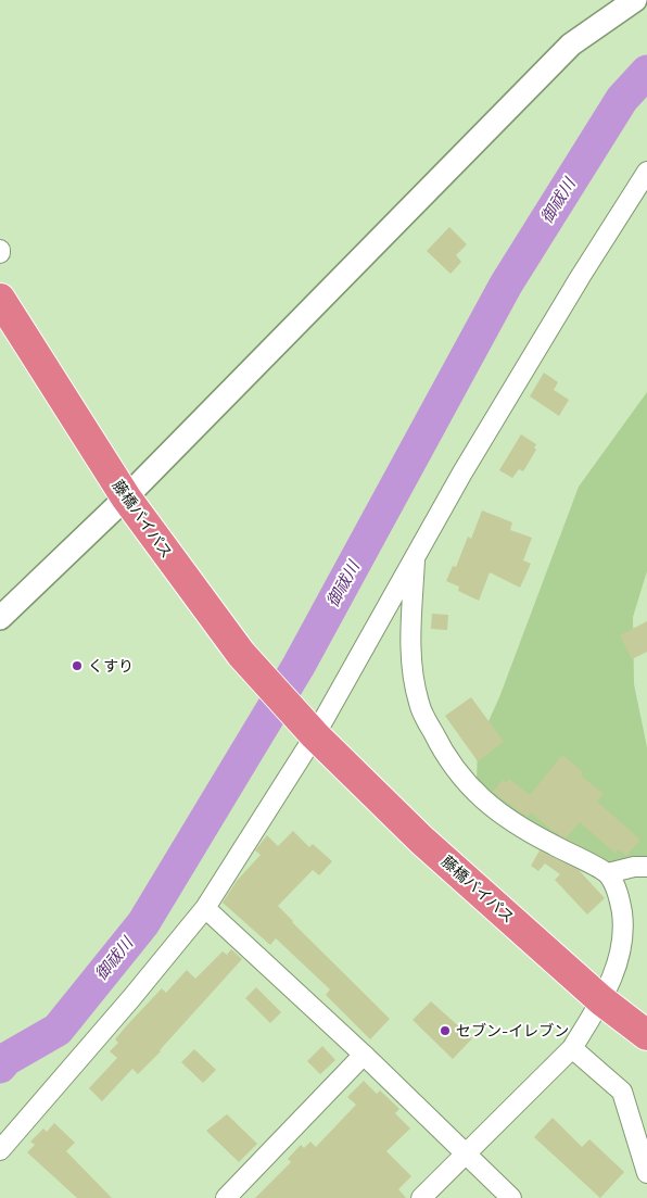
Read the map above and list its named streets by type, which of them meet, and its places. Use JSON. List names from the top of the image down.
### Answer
{
  "streets": {
    "highway": ["藤橋バイパス"]
  },
  "water": ["御祓川"],
  "places": ["くすり", "セブン-イレブン"]
}
